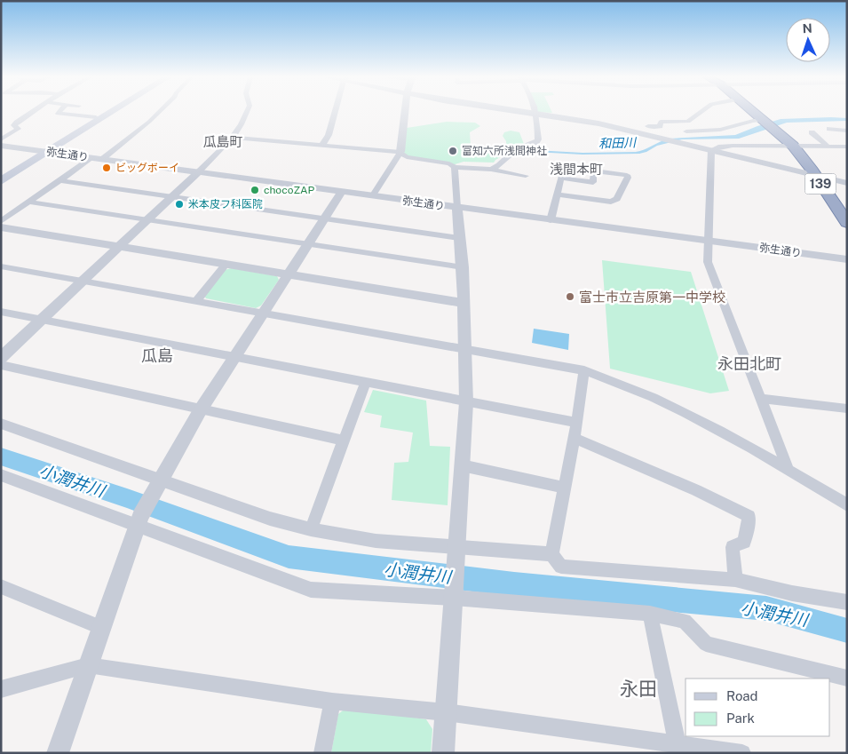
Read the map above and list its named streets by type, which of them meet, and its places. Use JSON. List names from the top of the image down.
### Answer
{
  "streets": {
    "highway": ["139"],
    "street": ["弥生通り"]
  },
  "districts": [
    "瓜島町",
    "浅間本町",
    "瓜島",
    "永田北町",
    "永田"
  ],
  "water": ["和田川", "小潤井川"],
  "places": [
    "富知六所浅間神社",
    "ビッグボーイ",
    "chocoZAP",
    "米本皮フ科医院",
    "富士市立吉原第一中学校"
  ],
  "legend": ["Road", "Park"],
  "north": "top"
}
